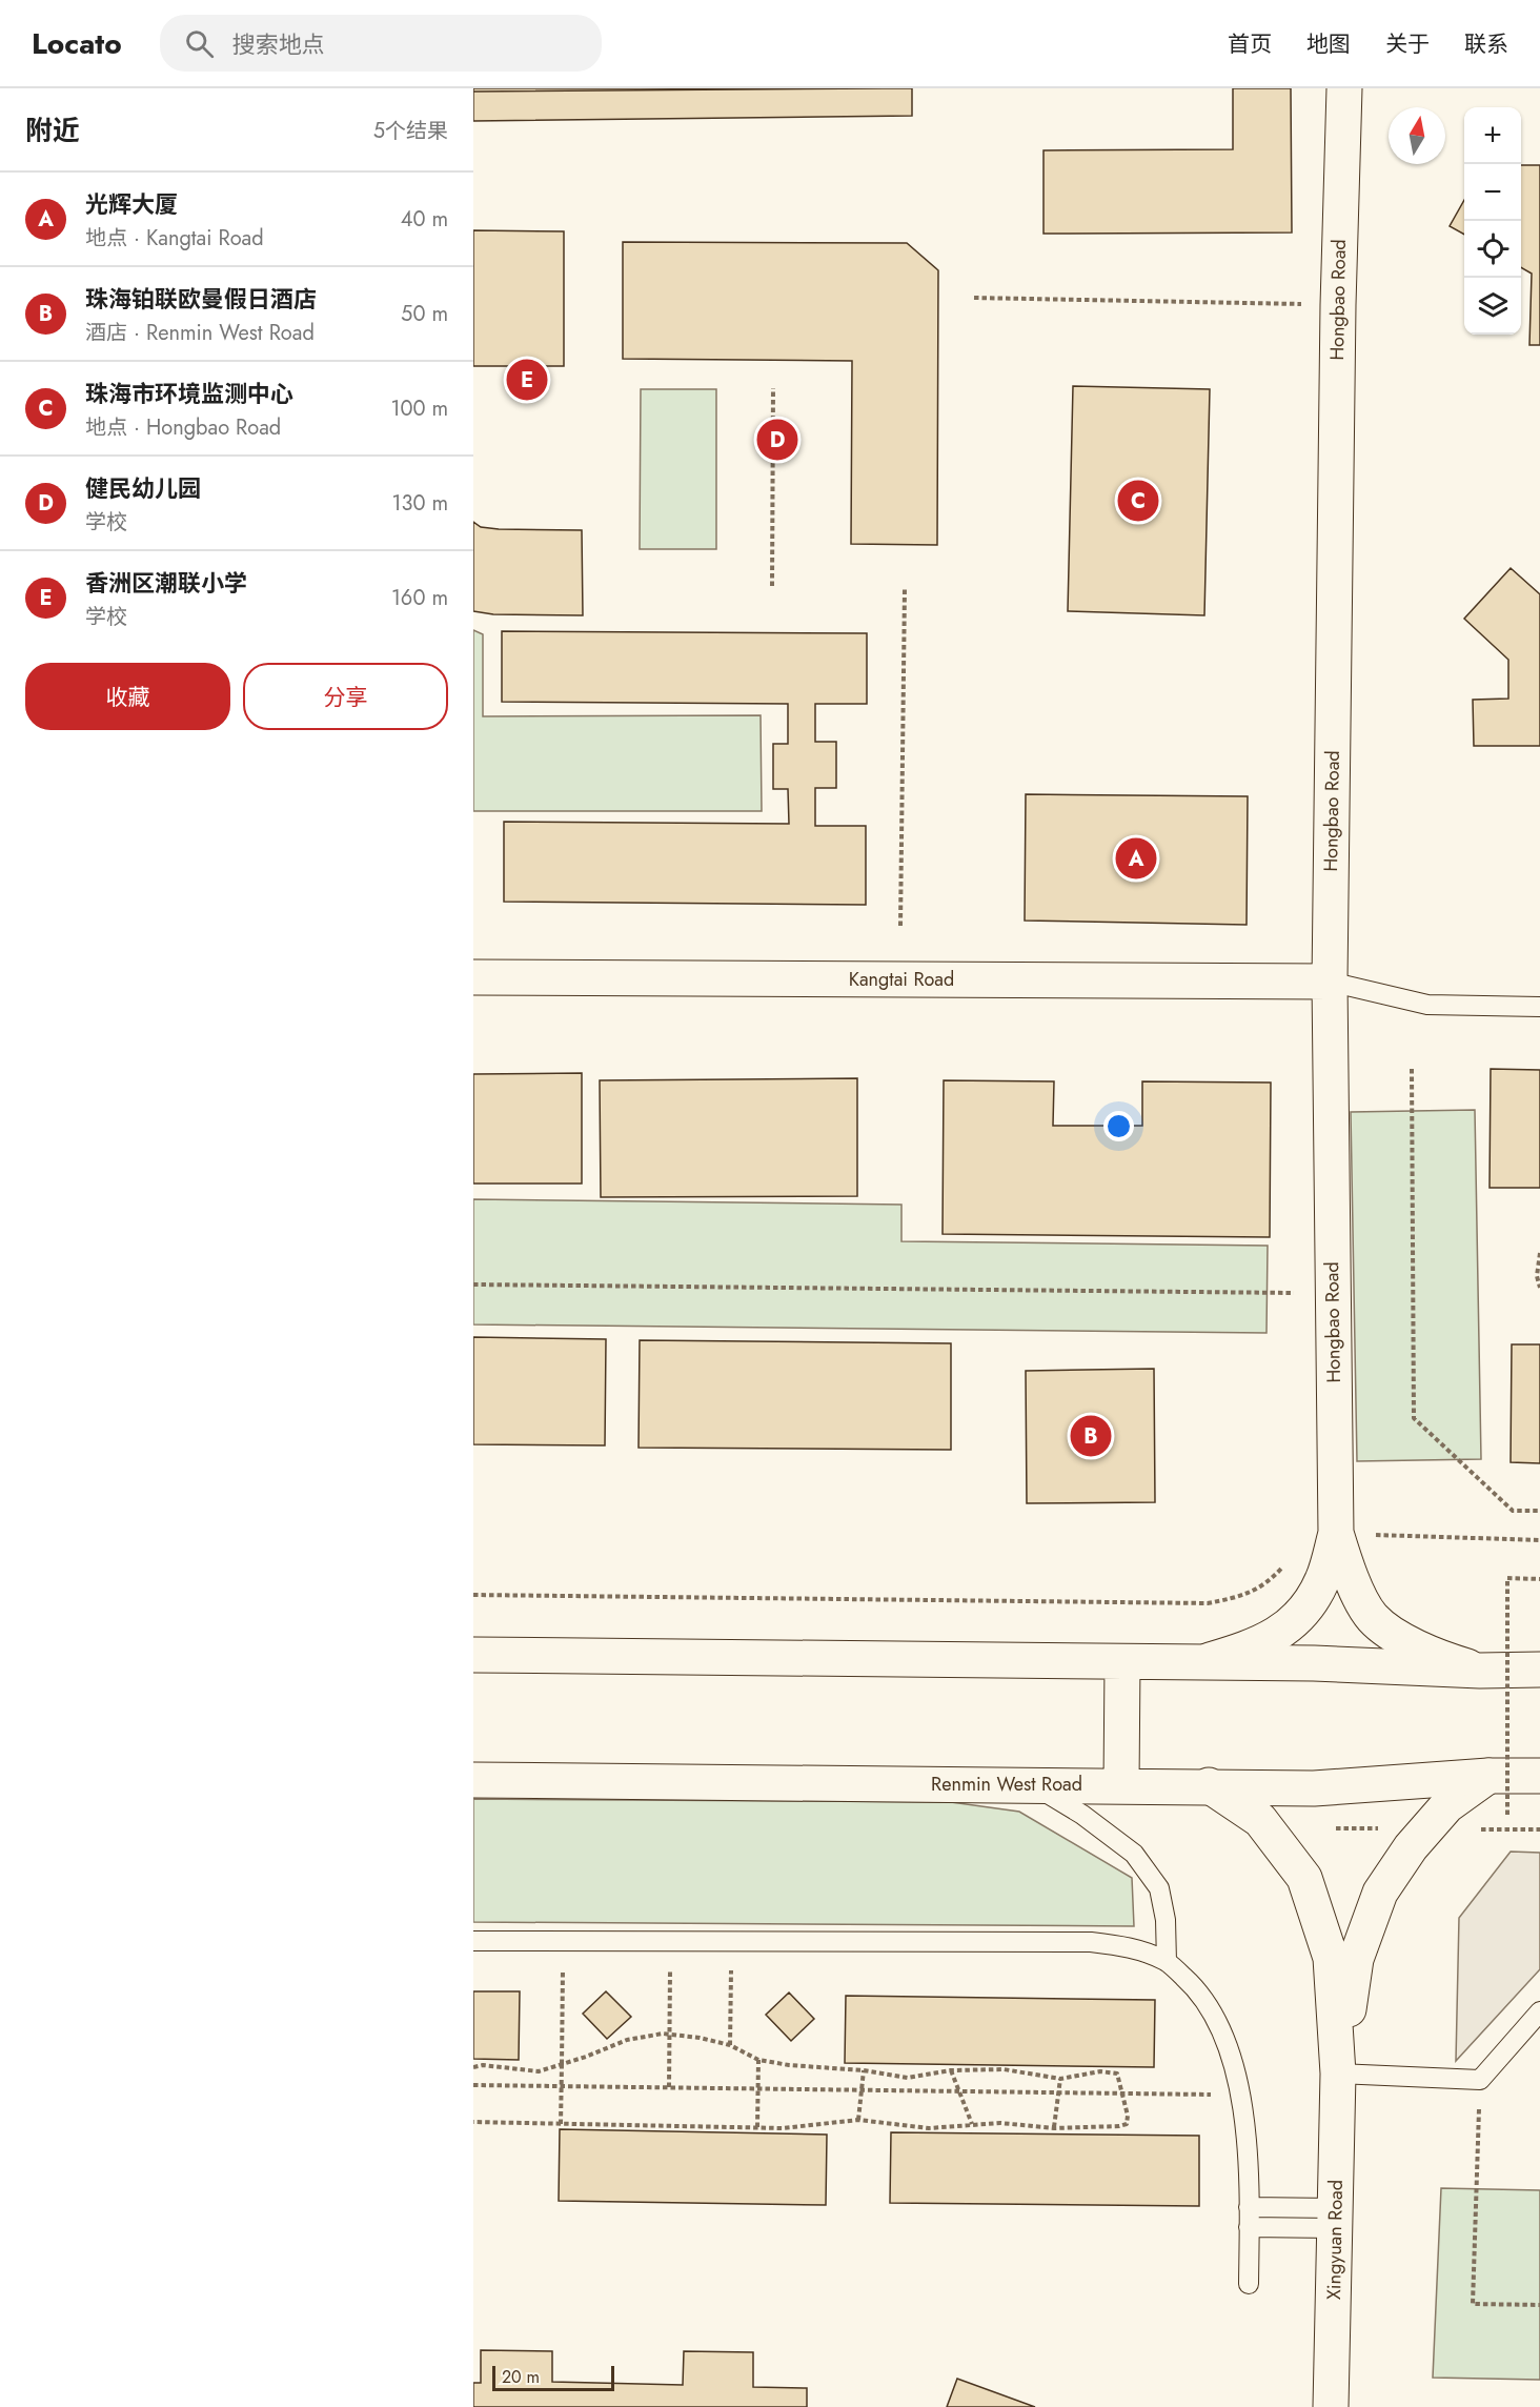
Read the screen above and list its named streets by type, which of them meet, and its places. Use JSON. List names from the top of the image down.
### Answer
{
  "streets": {
    "street": [
      "Hongbao Road",
      "Kangtai Road",
      "Renmin West Road",
      "Xingyuan Road"
    ]
  },
  "crossings": [
    ["Hongbao Road", "Kangtai Road"],
    ["Renmin West Road", "Xingyuan Road"]
  ],
  "scale_bar": "20 m",
  "north": "top",
  "page": {
    "header": "Locato",
    "search": "搜索地点",
    "nav": [
      "首页",
      "地图",
      "关于",
      "联系"
    ],
    "heading": ["附近", "5个结果"],
    "map_buttons": ["+", "−"],
    "list": [
      {
        "mark": "A",
        "name": "光辉大厦",
        "note": "地点 · Kangtai Road",
        "value": "40 m"
      },
      {
        "mark": "B",
        "name": "珠海铂联欧曼假日酒店",
        "note": "酒店 · Renmin West Road",
        "value": "50 m"
      },
      {
        "mark": "C",
        "name": "珠海市环境监测中心",
        "note": "地点 · Hongbao Road",
        "value": "100 m"
      },
      {
        "mark": "D",
        "name": "健民幼儿园",
        "note": "学校",
        "value": "130 m"
      },
      {
        "mark": "E",
        "name": "香洲区潮联小学",
        "note": "学校",
        "value": "160 m"
      }
    ],
    "pins": [
      "E",
      "D",
      "C",
      "A",
      "B"
    ],
    "buttons": ["收藏", "分享"],
    "scale": "20 m"
  }
}
